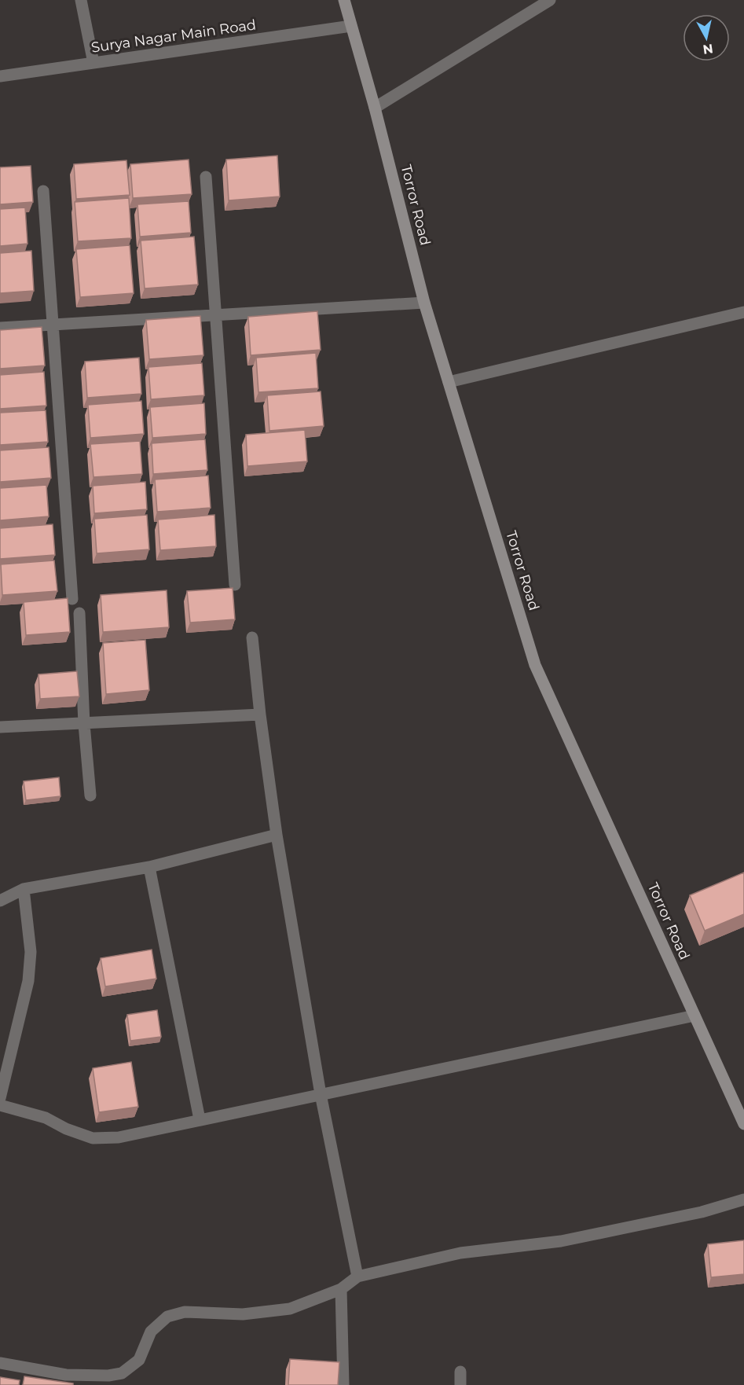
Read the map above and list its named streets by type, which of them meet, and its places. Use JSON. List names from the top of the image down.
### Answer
{
  "streets": {
    "street": ["Surya Nagar Main Road", "Torror Road"]
  },
  "crossings": [
    ["Surya Nagar Main Road", "Torror Road"]
  ],
  "north": "bottom"
}
